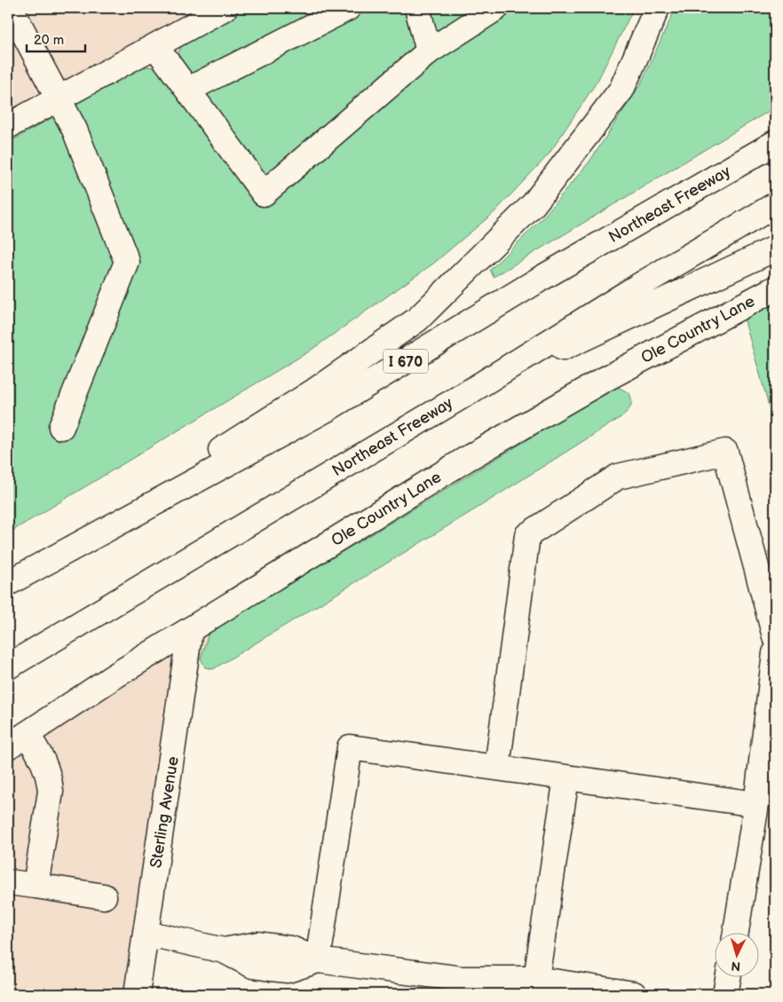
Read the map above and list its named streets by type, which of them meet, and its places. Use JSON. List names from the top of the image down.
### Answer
{
  "streets": {
    "main road": [
      "Northeast Freeway",
      "Ole Country Lane",
      "I 670",
      "Sterling Avenue"
    ]
  },
  "crossings": [
    ["Ole Country Lane", "Sterling Avenue"]
  ],
  "scale_bar": "20 m",
  "north": "bottom"
}
